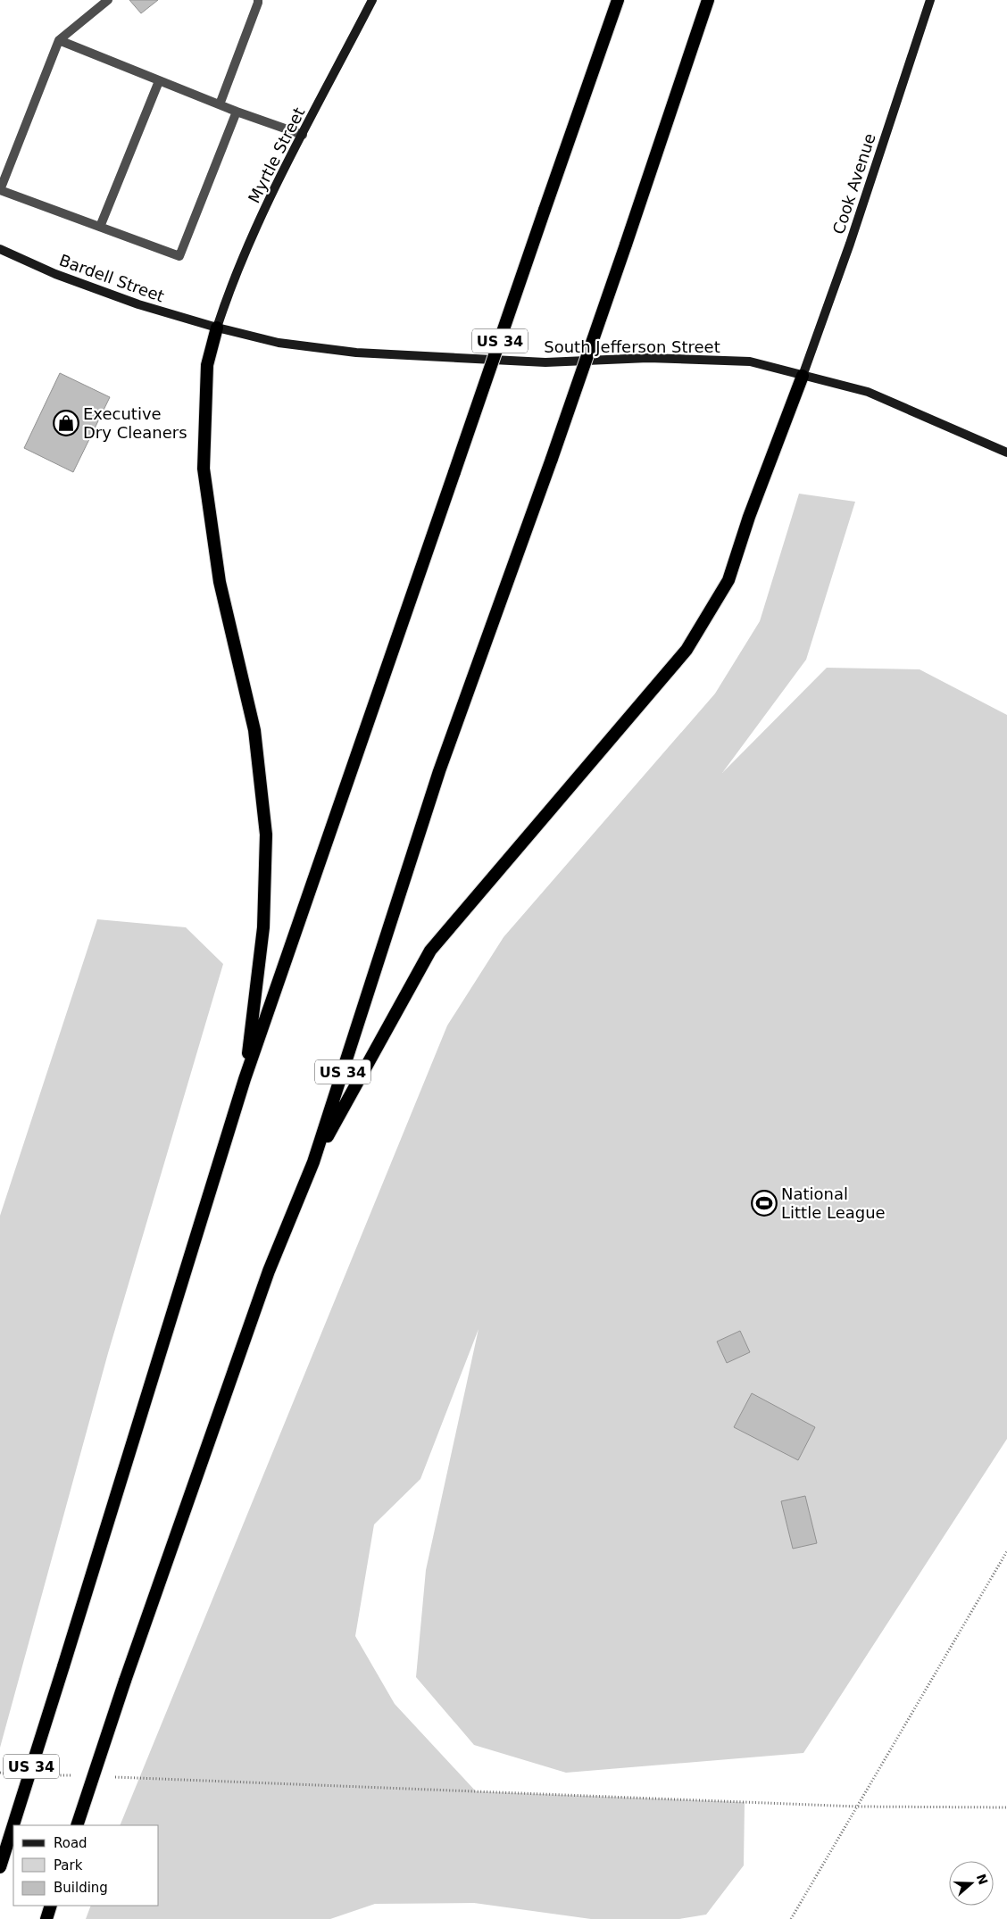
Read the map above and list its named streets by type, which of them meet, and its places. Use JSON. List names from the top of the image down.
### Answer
{
  "streets": {
    "highway": ["US 34"],
    "main road": [
      "Myrtle Street",
      "Cook Avenue",
      "Bardell Street",
      "South Jefferson Street"
    ]
  },
  "crossings": [
    ["Myrtle Street", "Bardell Street"],
    ["Myrtle Street", "South Jefferson Street"],
    ["Cook Avenue", "South Jefferson Street"],
    ["Bardell Street", "South Jefferson Street"]
  ],
  "places": {
    "shop": ["Executive Dry Cleaners"],
    "sports": ["National Little League"]
  },
  "legend": ["Road", "Park", "Building"],
  "north": "right"
}
